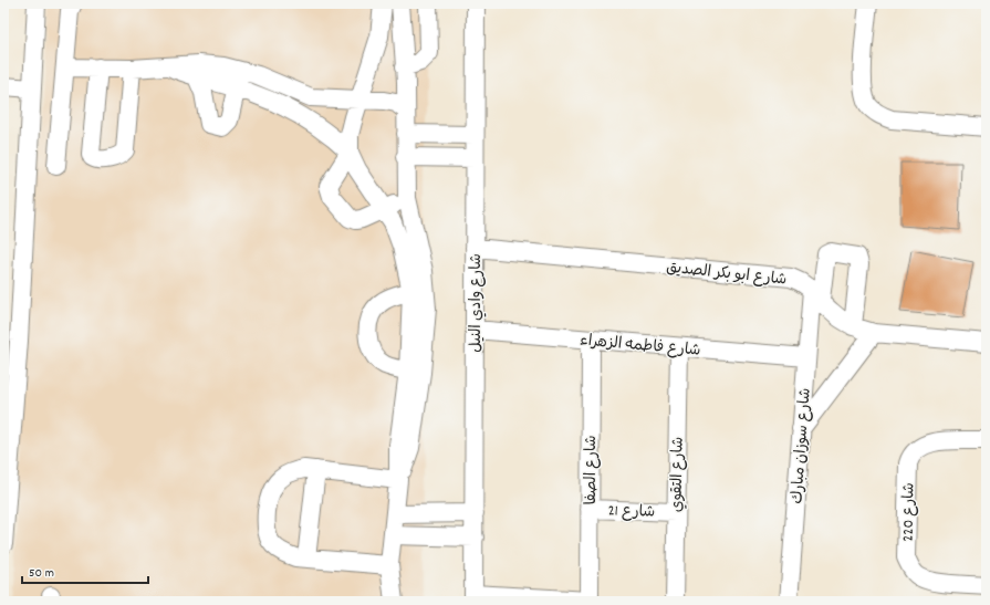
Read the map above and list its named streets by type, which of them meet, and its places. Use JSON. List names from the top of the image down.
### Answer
{
  "streets": {
    "street": [
      "شارع ابو بكر الصديق",
      "شارع وادي النيل",
      "شارع فاطمه الزهراء",
      "شارع سوزان مبارك",
      "شارع الصفا",
      "شارع التقوي",
      "شارع 21",
      "شارع 220"
    ]
  },
  "crossings": [
    ["شارع ابو بكر الصديق", "شارع وادي النيل"],
    ["شارع ابو بكر الصديق", "شارع سوزان مبارك"],
    ["شارع وادي النيل", "شارع فاطمه الزهراء"],
    ["شارع فاطمه الزهراء", "شارع سوزان مبارك"],
    ["شارع فاطمه الزهراء", "شارع الصفا"],
    ["شارع فاطمه الزهراء", "شارع التقوي"],
    ["شارع الصفا", "شارع 21"],
    ["شارع التقوي", "شارع 21"]
  ],
  "scale_bar": "50 m"
}
